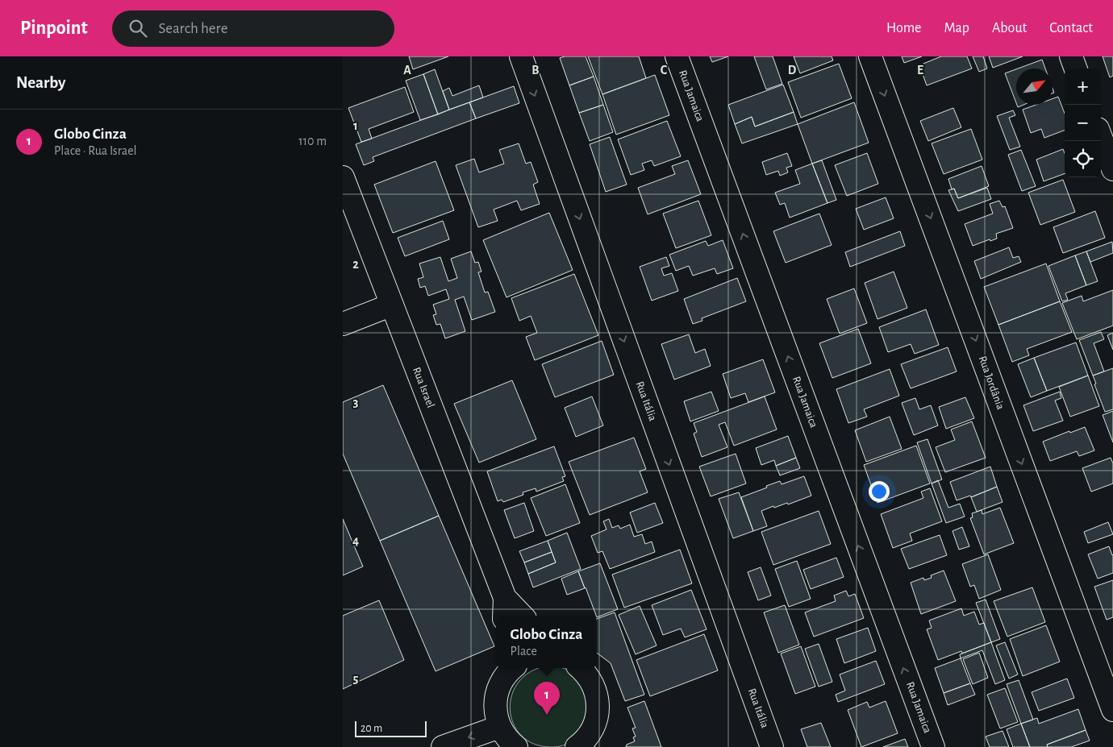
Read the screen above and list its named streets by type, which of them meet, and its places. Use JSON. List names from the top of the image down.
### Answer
{
  "streets": {
    "street": [
      "Rua Jamaica",
      "Rua Jordânia",
      "Rua Israel",
      "Rua Itália"
    ]
  },
  "one_way": ["Rua Jamaica", "Rua Jordânia", "Rua Itália"],
  "scale_bar": "20 m",
  "north": "top right",
  "page": {
    "header": "Pinpoint",
    "search": "Search here",
    "nav": [
      "Home",
      "Map",
      "About",
      "Contact"
    ],
    "heading": "Nearby",
    "map_buttons": ["+", "−"],
    "list": [
      {
        "mark": "1",
        "name": "Globo Cinza",
        "note": "Place · Rua Israel",
        "value": "110 m"
      }
    ],
    "popup": ["Globo Cinza", "Place"],
    "pins": "1",
    "scale": "20 m"
  },
  "grid": {
    "columns": [
      "A",
      "B",
      "C",
      "D",
      "E"
    ],
    "rows": [
      "1",
      "2",
      "3",
      "4",
      "5"
    ]
  }
}
